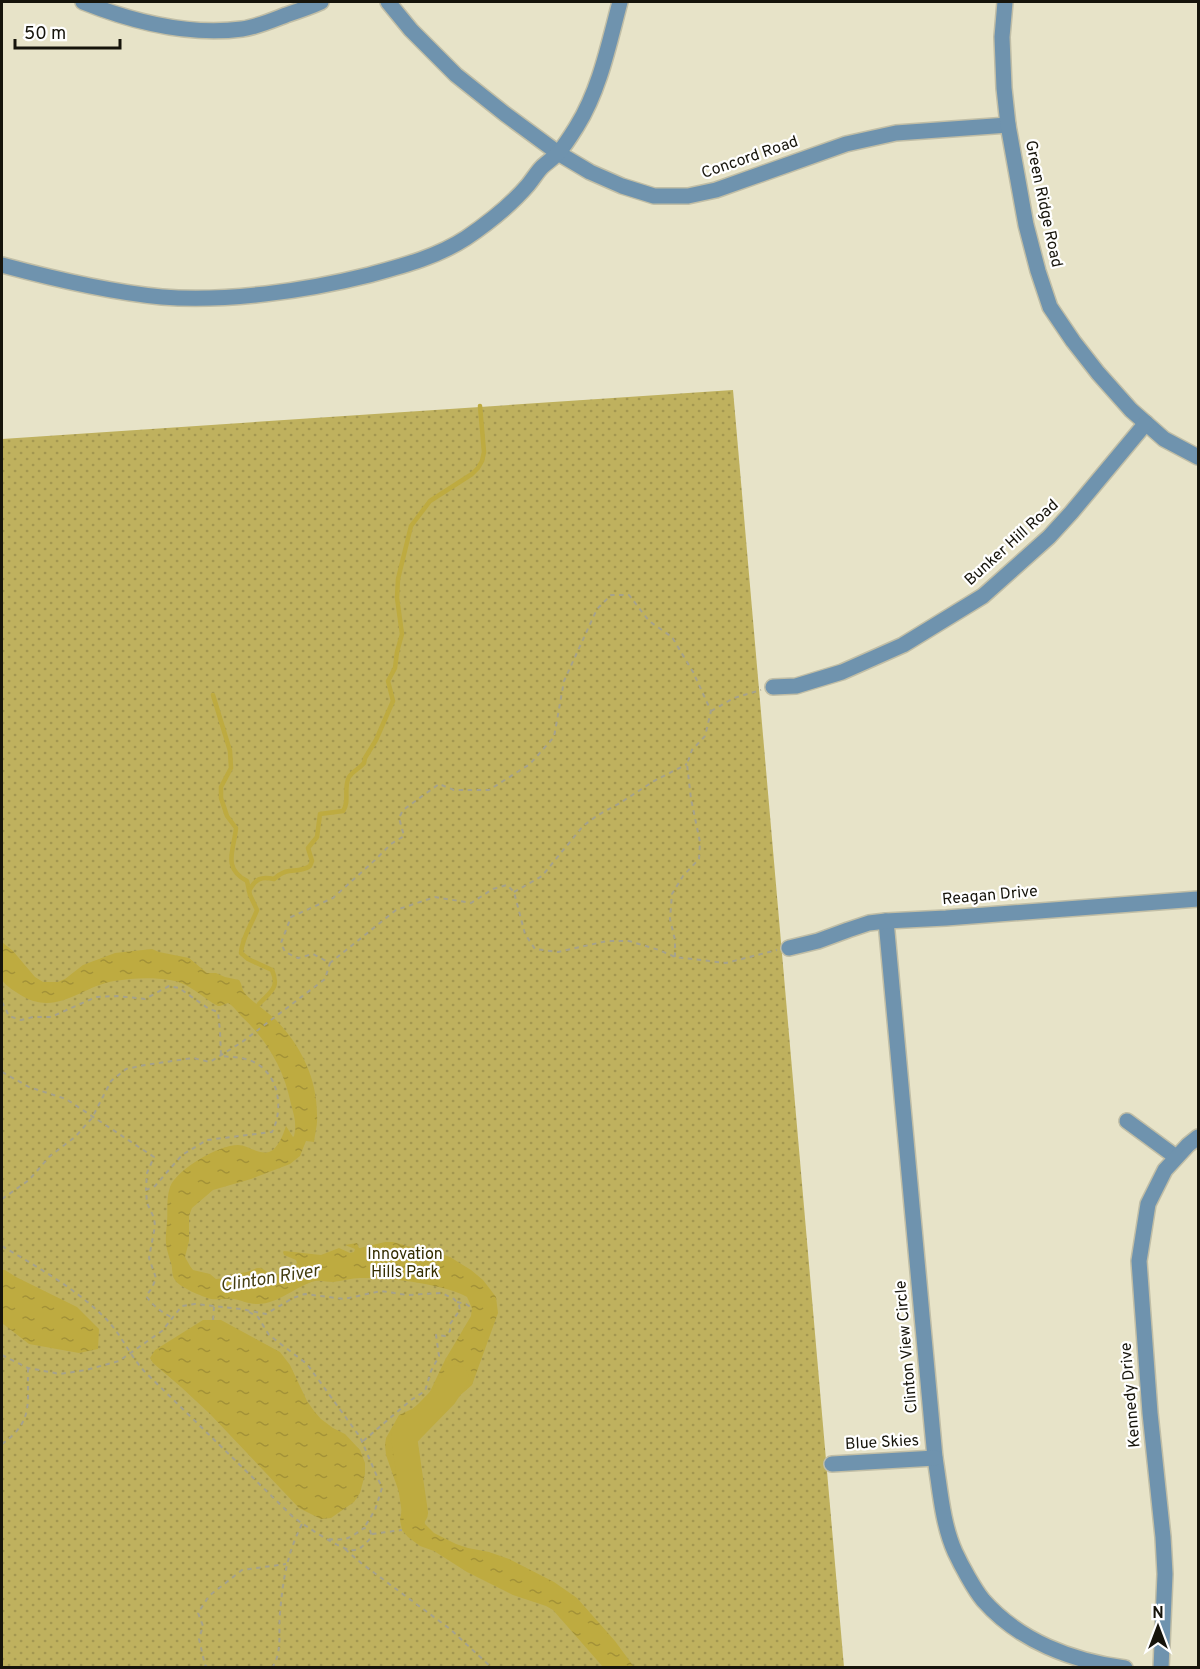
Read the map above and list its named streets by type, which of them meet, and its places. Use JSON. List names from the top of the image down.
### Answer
{
  "streets": {
    "street": [
      "Concord Road",
      "Green Ridge Road",
      "Bunker Hill Road",
      "Reagan Drive",
      "Clinton View Circle",
      "Kennedy Drive",
      "Blue Skies"
    ]
  },
  "crossings": [
    ["Concord Road", "Green Ridge Road"],
    ["Green Ridge Road", "Bunker Hill Road"],
    ["Reagan Drive", "Clinton View Circle"],
    ["Clinton View Circle", "Blue Skies"]
  ],
  "water": ["Clinton River"],
  "parks": ["Innovation Hills Park"],
  "scale_bar": "50 m",
  "north": "top"
}
